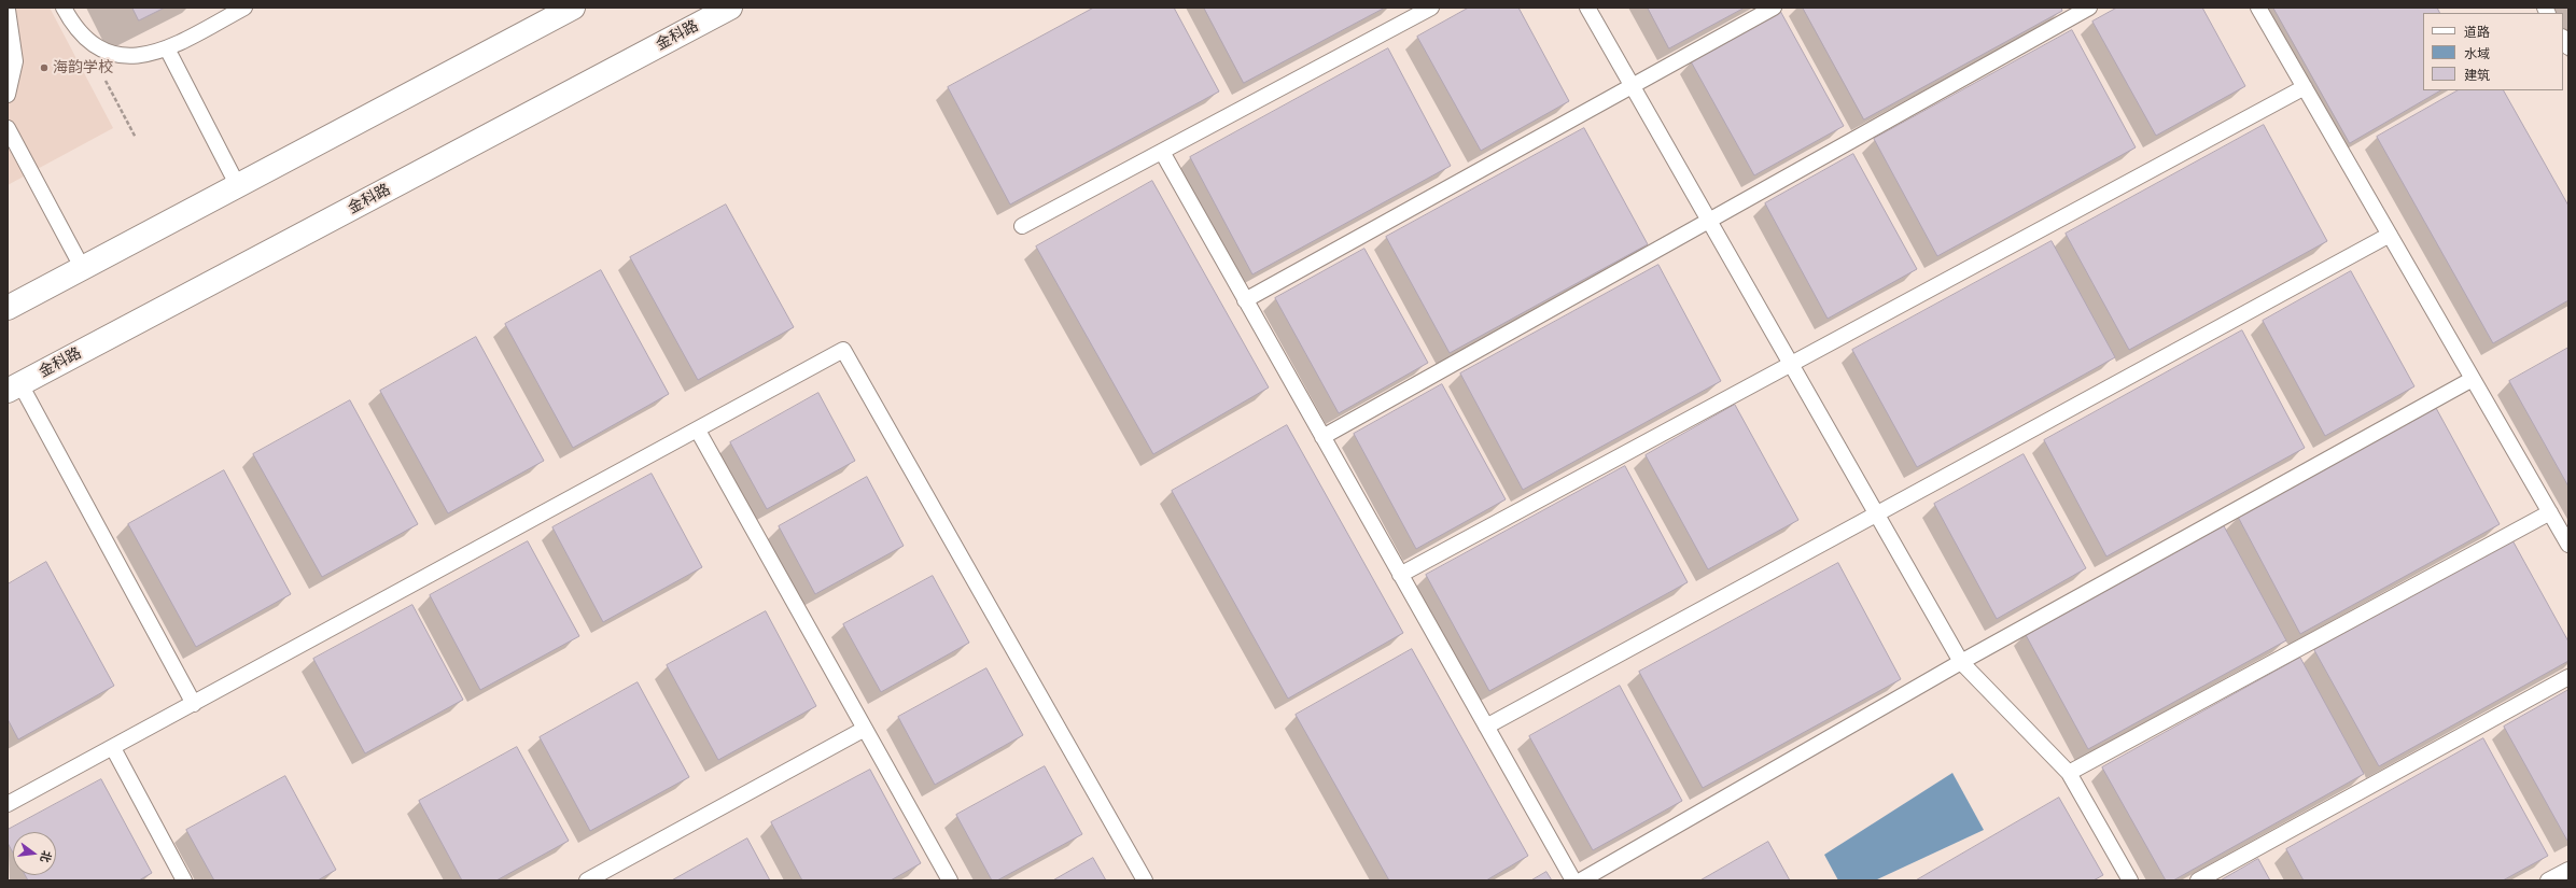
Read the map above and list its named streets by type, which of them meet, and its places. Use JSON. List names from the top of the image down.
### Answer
{
  "streets": {
    "main road": ["金科路"]
  },
  "places": ["海韵学校"],
  "legend": ["道路", "水域", "建筑"],
  "north": "right"
}
